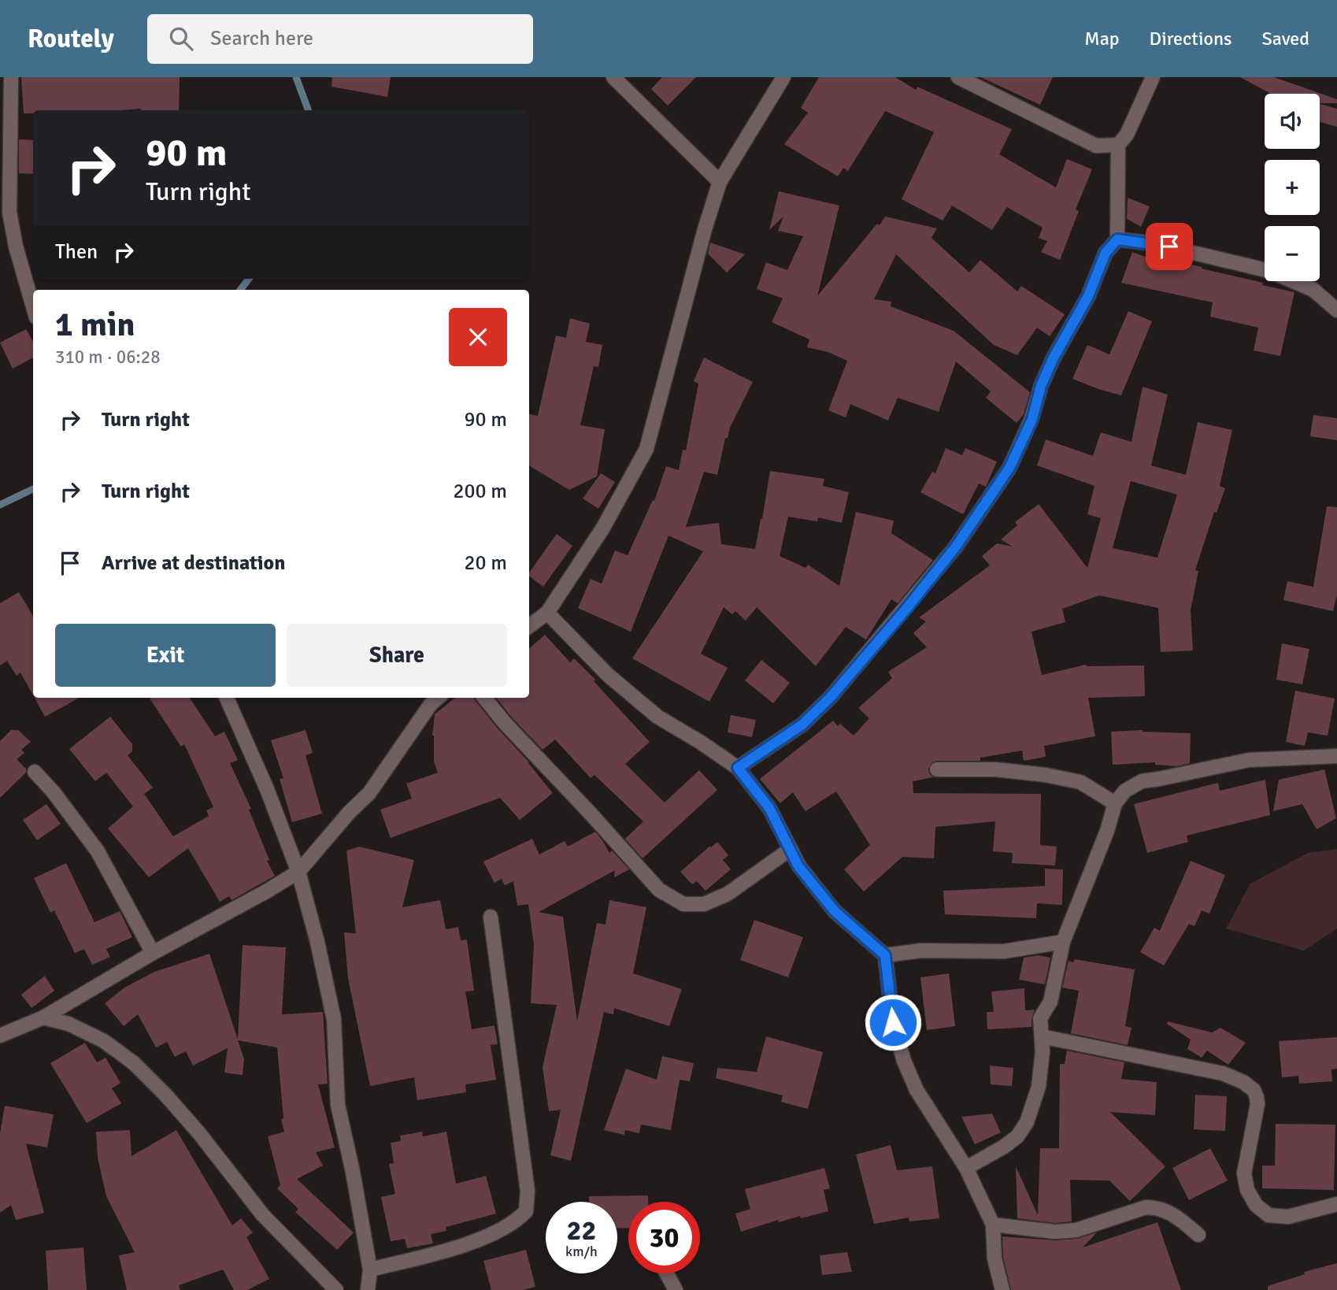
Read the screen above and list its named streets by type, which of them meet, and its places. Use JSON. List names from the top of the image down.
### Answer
{
  "page": {
    "header": "Routely",
    "search": "Search here",
    "nav": ["Map", "Directions", "Saved"],
    "map_buttons": ["+", "−"],
    "turn": ["90 m", "Turn right"],
    "then": "Then",
    "heading": ["1 min", "310 m · 06:28"],
    "list": [
      {
        "name": "Turn right",
        "value": "90 m"
      },
      {
        "name": "Turn right",
        "value": "200 m"
      },
      {
        "name": "Arrive at destination",
        "value": "20 m"
      }
    ],
    "buttons": ["Exit", "Share"],
    "speed": "22 km/h",
    "limit": "30"
  }
}
